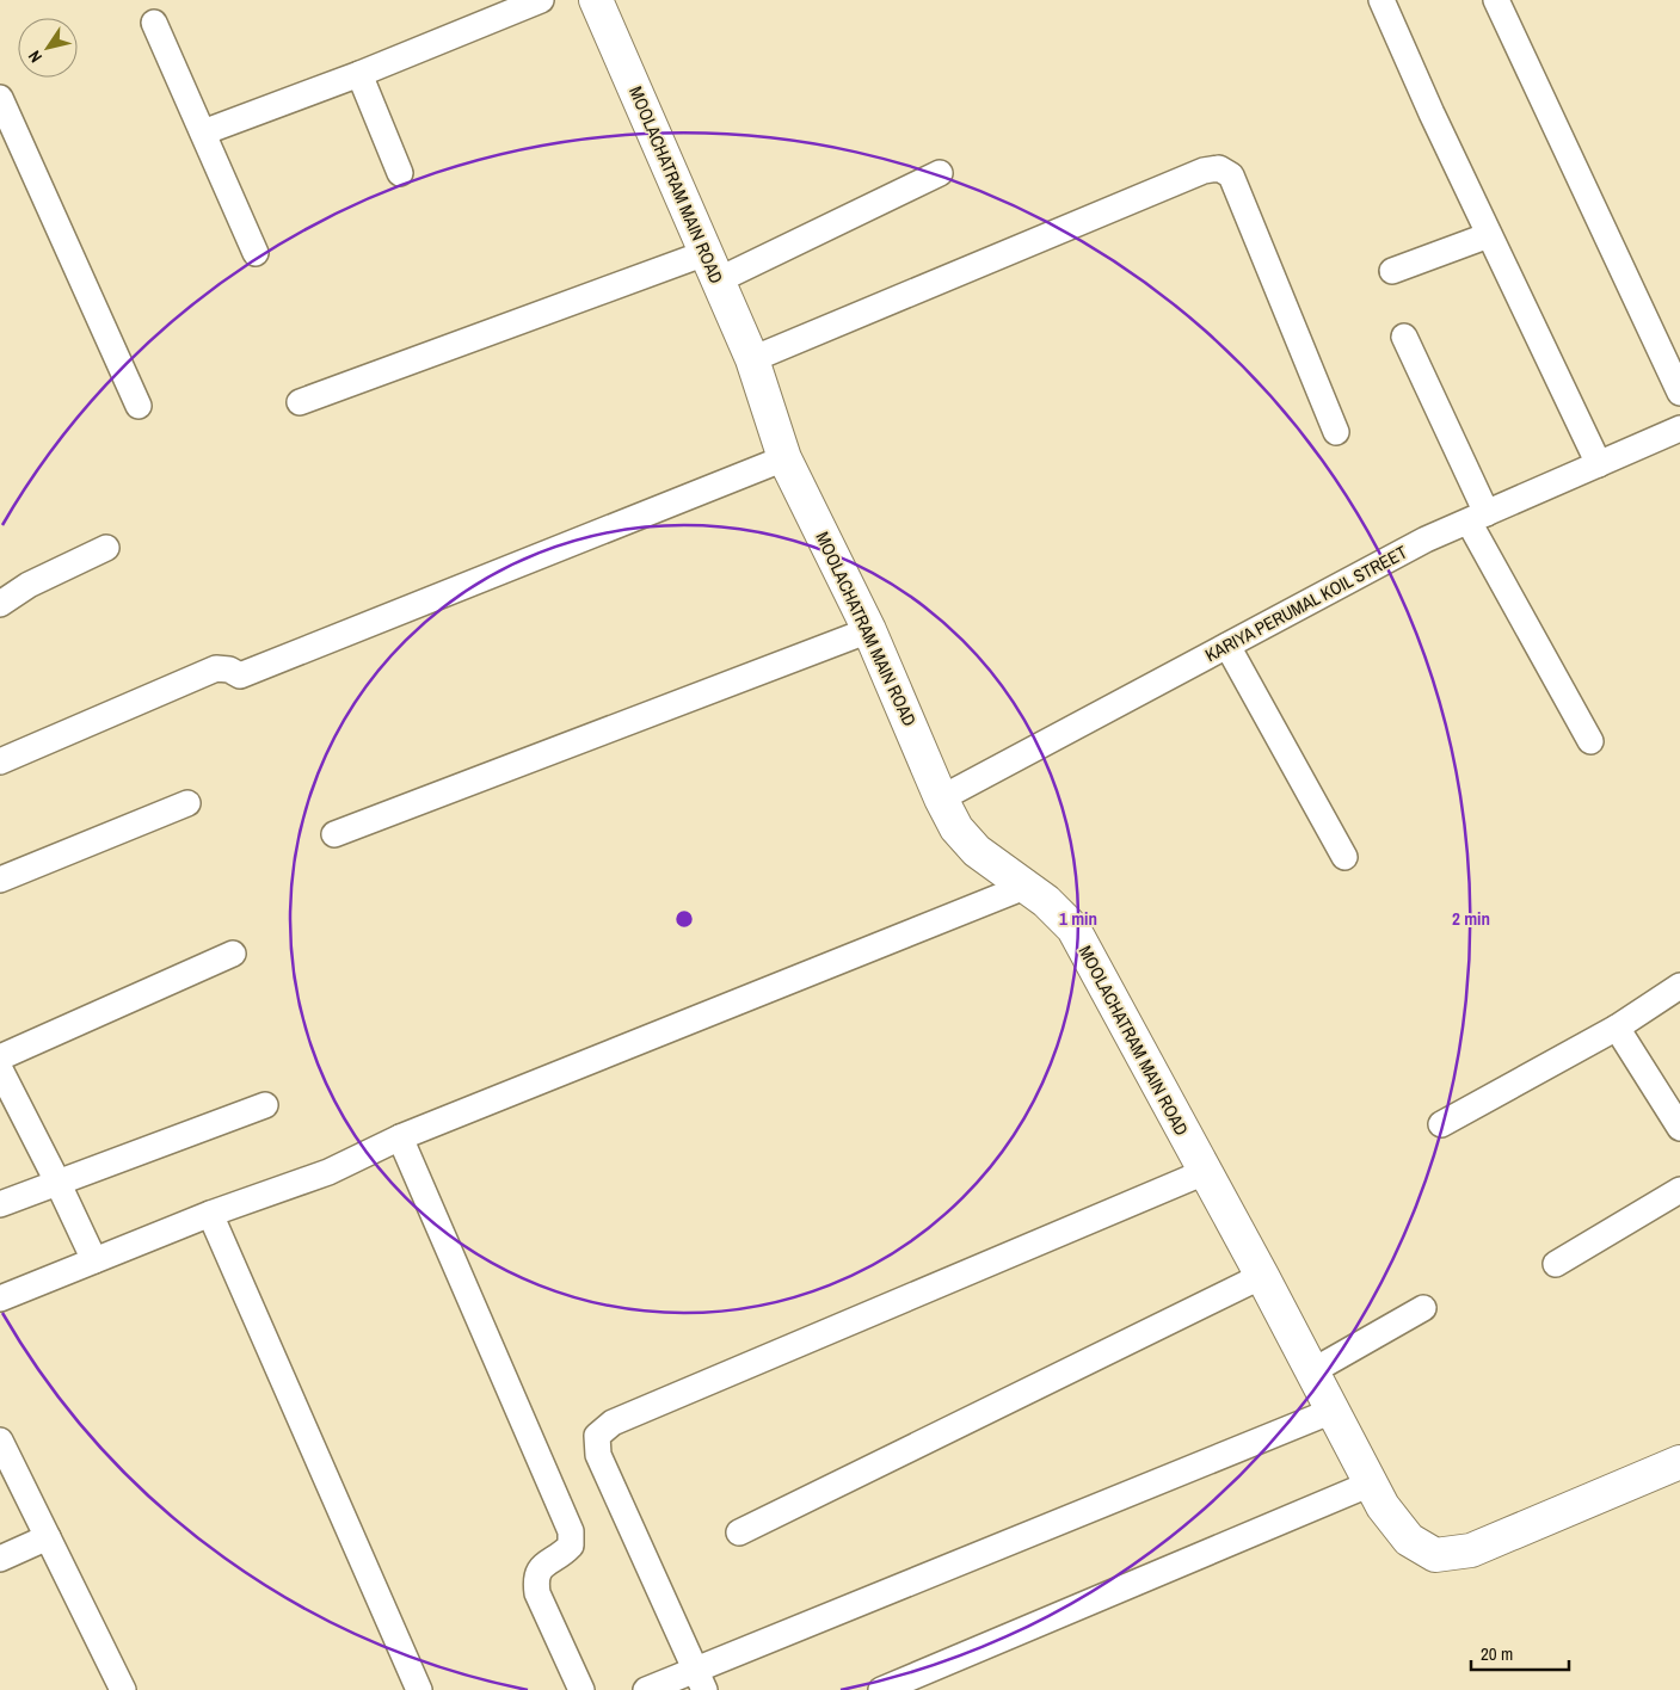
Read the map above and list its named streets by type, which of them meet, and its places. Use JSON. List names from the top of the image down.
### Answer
{
  "streets": {
    "street": ["MOOLACHATRAM MAIN ROAD", "KARIYA PERUMAL KOIL STREET"]
  },
  "crossings": [
    ["MOOLACHATRAM MAIN ROAD", "KARIYA PERUMAL KOIL STREET"]
  ],
  "scale_bar": "20 m",
  "north": "bottom left",
  "rings": ["1 min", "2 min"]
}
